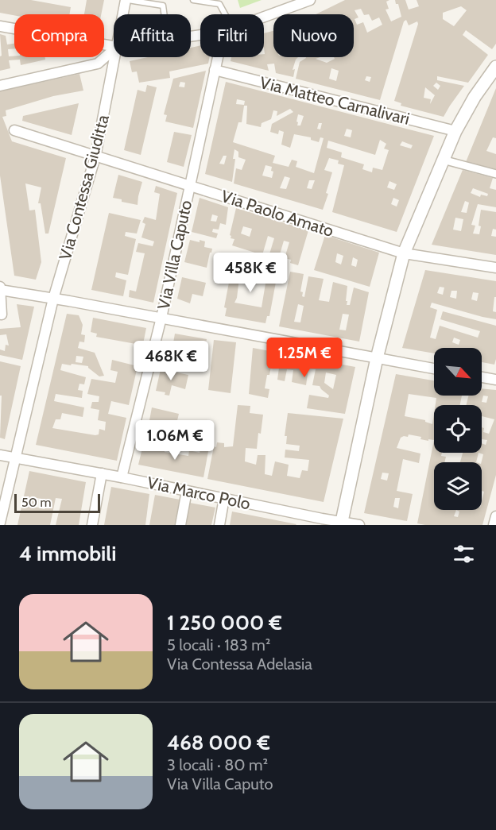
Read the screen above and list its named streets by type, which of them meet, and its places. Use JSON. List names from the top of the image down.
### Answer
{
  "streets": {
    "street": [
      "Via Matteo Carnalivari",
      "Via Contessa Giuditta",
      "Via Paolo Amato",
      "Via Villa Caputo",
      "Via Marco Polo"
    ]
  },
  "crossings": [
    ["Via Matteo Carnalivari", "Via Villa Caputo"],
    ["Via Contessa Giuditta", "Via Paolo Amato"],
    ["Via Contessa Giuditta", "Via Marco Polo"],
    ["Via Paolo Amato", "Via Villa Caputo"],
    ["Via Villa Caputo", "Via Marco Polo"]
  ],
  "scale_bar": "50 m",
  "north": "bottom right",
  "page": {
    "chip": [
      "Compra",
      "Affitta",
      "Filtri",
      "Nuovo"
    ],
    "price": [
      "458K €",
      "1.25M €",
      "468K €",
      "1.06M €"
    ],
    "scale": "50 m",
    "heading": "4 immobili",
    "list": [
      {
        "name": "1 250 000 €",
        "note": "5 locali · 183 m² · Via Contessa Adelasia"
      },
      {
        "name": "468 000 €",
        "note": "3 locali · 80 m² · Via Villa Caputo"
      }
    ]
  }
}
